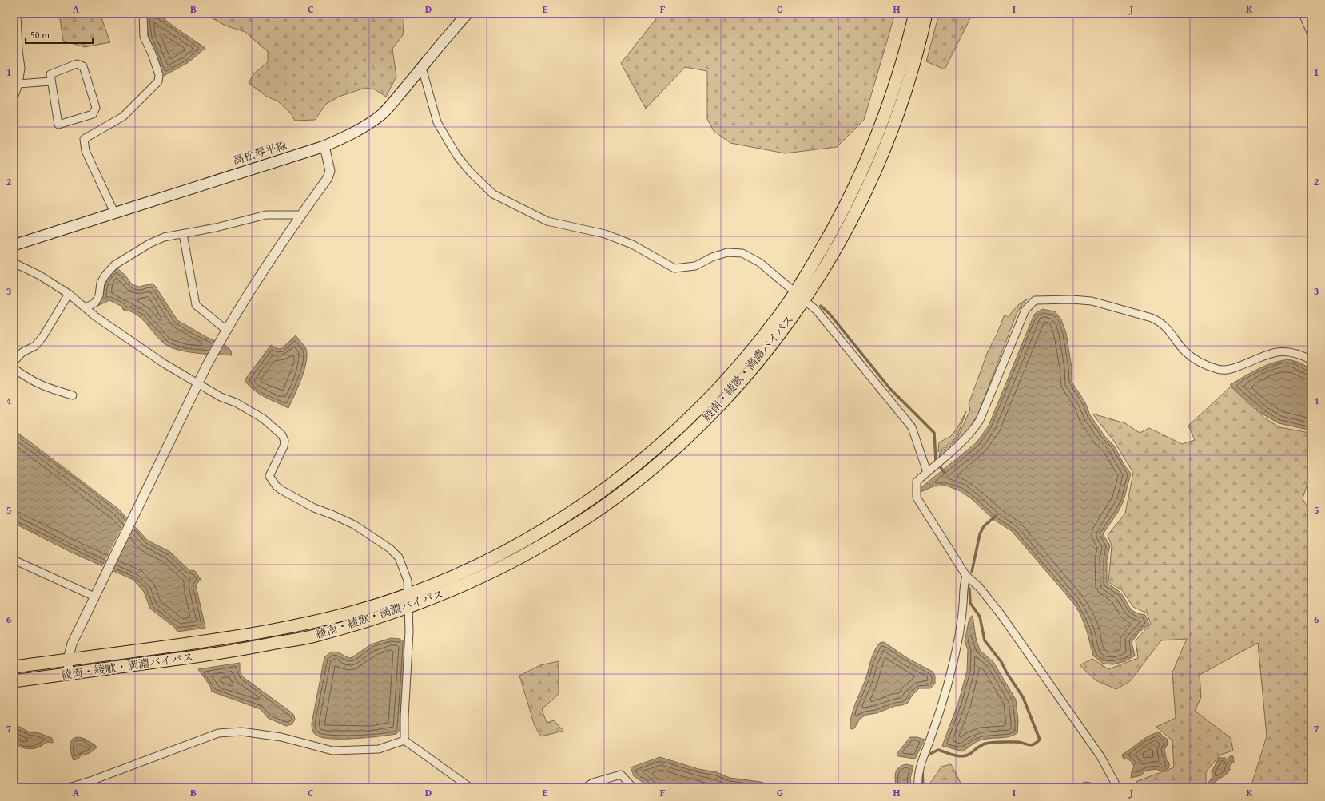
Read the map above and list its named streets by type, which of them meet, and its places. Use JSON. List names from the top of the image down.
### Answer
{
  "streets": {
    "highway": ["綾南・綾歌・満濃バイパス"],
    "main road": ["高松琴平線"]
  },
  "scale_bar": "50 m",
  "grid": {
    "columns": [
      "A",
      "B",
      "C",
      "D",
      "E",
      "F",
      "G",
      "H",
      "I",
      "J",
      "K"
    ],
    "rows": [
      "1",
      "2",
      "3",
      "4",
      "5",
      "6",
      "7"
    ]
  }
}
